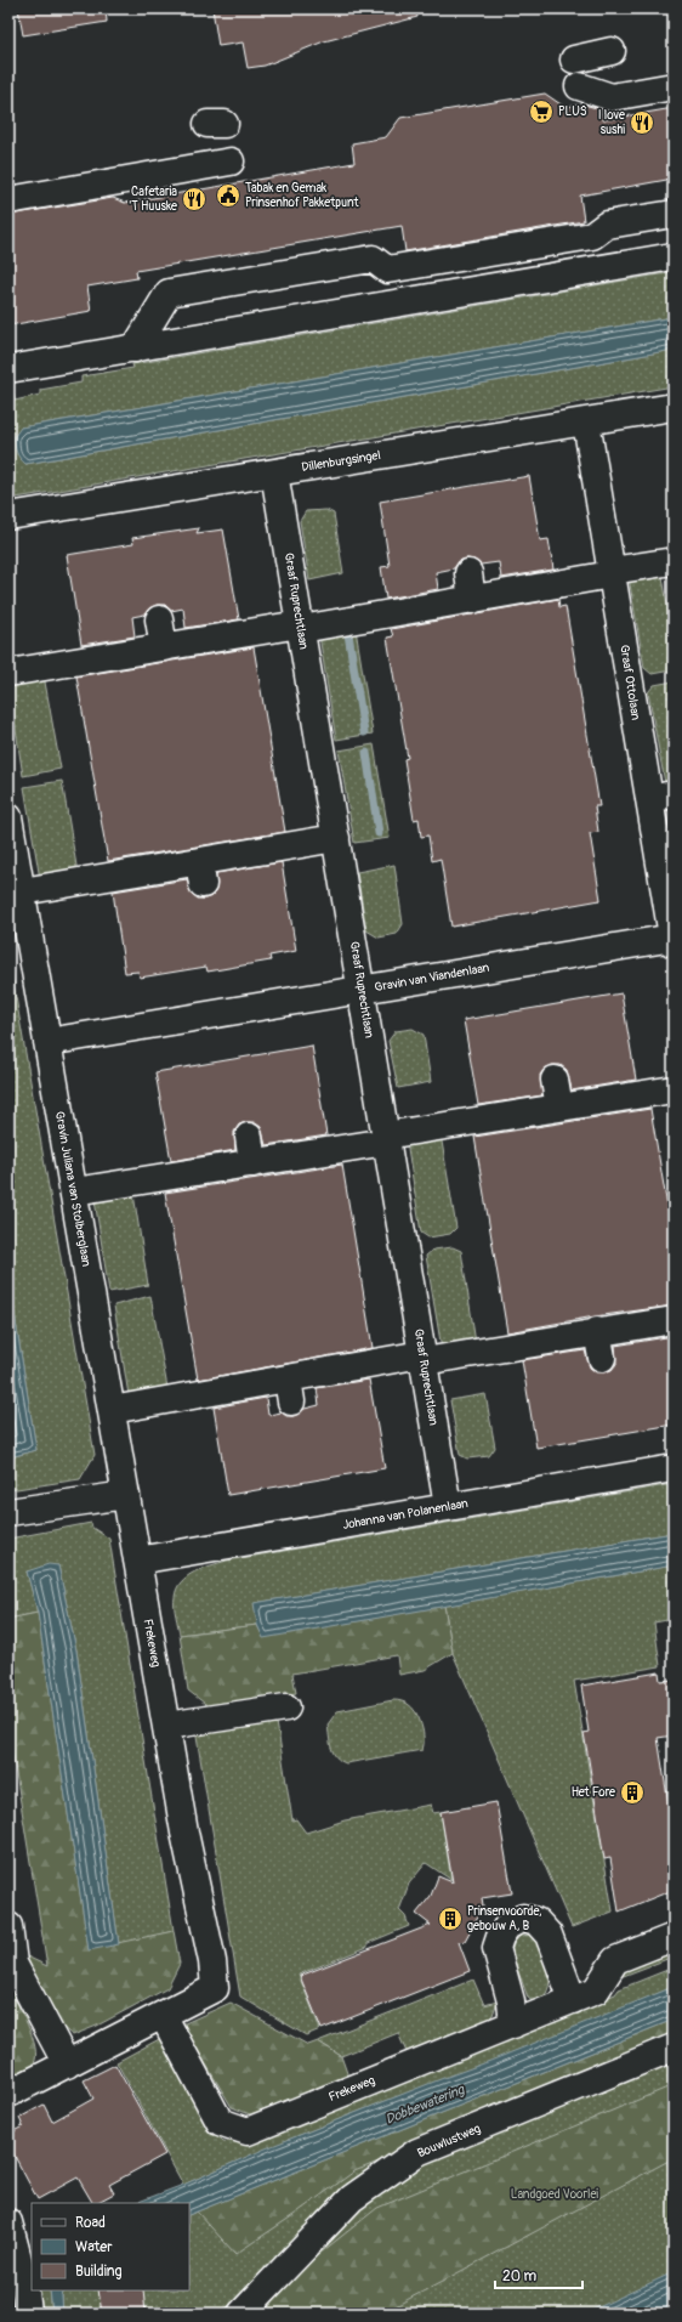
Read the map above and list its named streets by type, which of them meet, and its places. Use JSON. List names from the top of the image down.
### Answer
{
  "streets": {
    "street": [
      "Dillenburgsingel",
      "Graaf Ruprechtlaan",
      "Graaf Ottolaan",
      "Gravin van Viandenlaan",
      "Gravin Juliana van Stolberglaan",
      "Johanna van Polanenlaan",
      "Frekeweg",
      "Bouwlustweg"
    ]
  },
  "crossings": [
    ["Dillenburgsingel", "Graaf Ruprechtlaan"],
    ["Dillenburgsingel", "Graaf Ottolaan"],
    ["Graaf Ruprechtlaan", "Gravin van Viandenlaan"],
    ["Graaf Ruprechtlaan", "Johanna van Polanenlaan"],
    ["Graaf Ottolaan", "Gravin van Viandenlaan"],
    ["Gravin van Viandenlaan", "Gravin Juliana van Stolberglaan"],
    ["Gravin Juliana van Stolberglaan", "Johanna van Polanenlaan"],
    ["Gravin Juliana van Stolberglaan", "Frekeweg"],
    ["Johanna van Polanenlaan", "Frekeweg"]
  ],
  "water": ["Dobbewatering"],
  "parks": ["Landgoed Voorlei"],
  "places": {
    "supermarket": ["PLUS"],
    "restaurant": ["I love sushi", "Cafetaria 'T Huuske"],
    "public building": ["Tabak en Gemak Prinsenhof Pakketpunt"],
    "building": ["Het Fore", "Prinsenvoorde, gebouw A, B"]
  },
  "legend": ["Road", "Water", "Building"],
  "scale_bar": "20 m"
}
